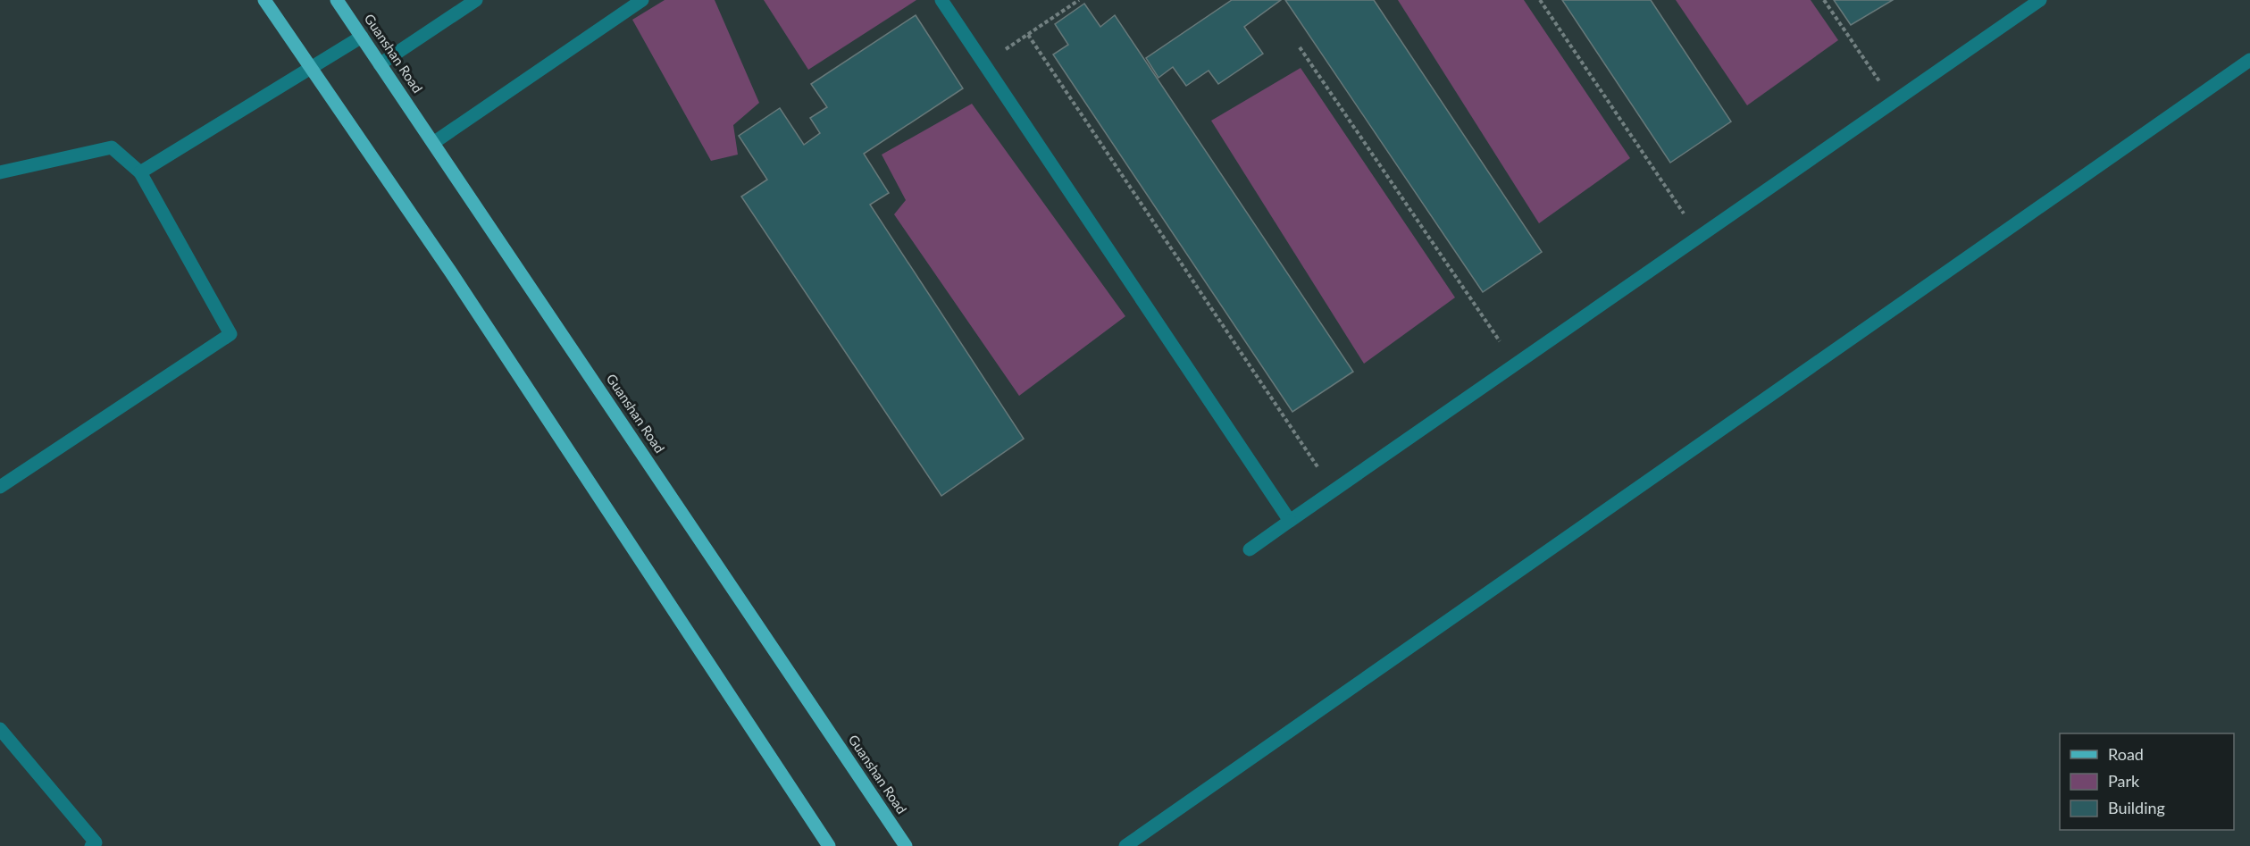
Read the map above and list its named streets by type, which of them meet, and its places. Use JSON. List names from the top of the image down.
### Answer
{
  "streets": {
    "main road": ["Guanshan Road"]
  },
  "legend": ["Road", "Park", "Building"]
}
